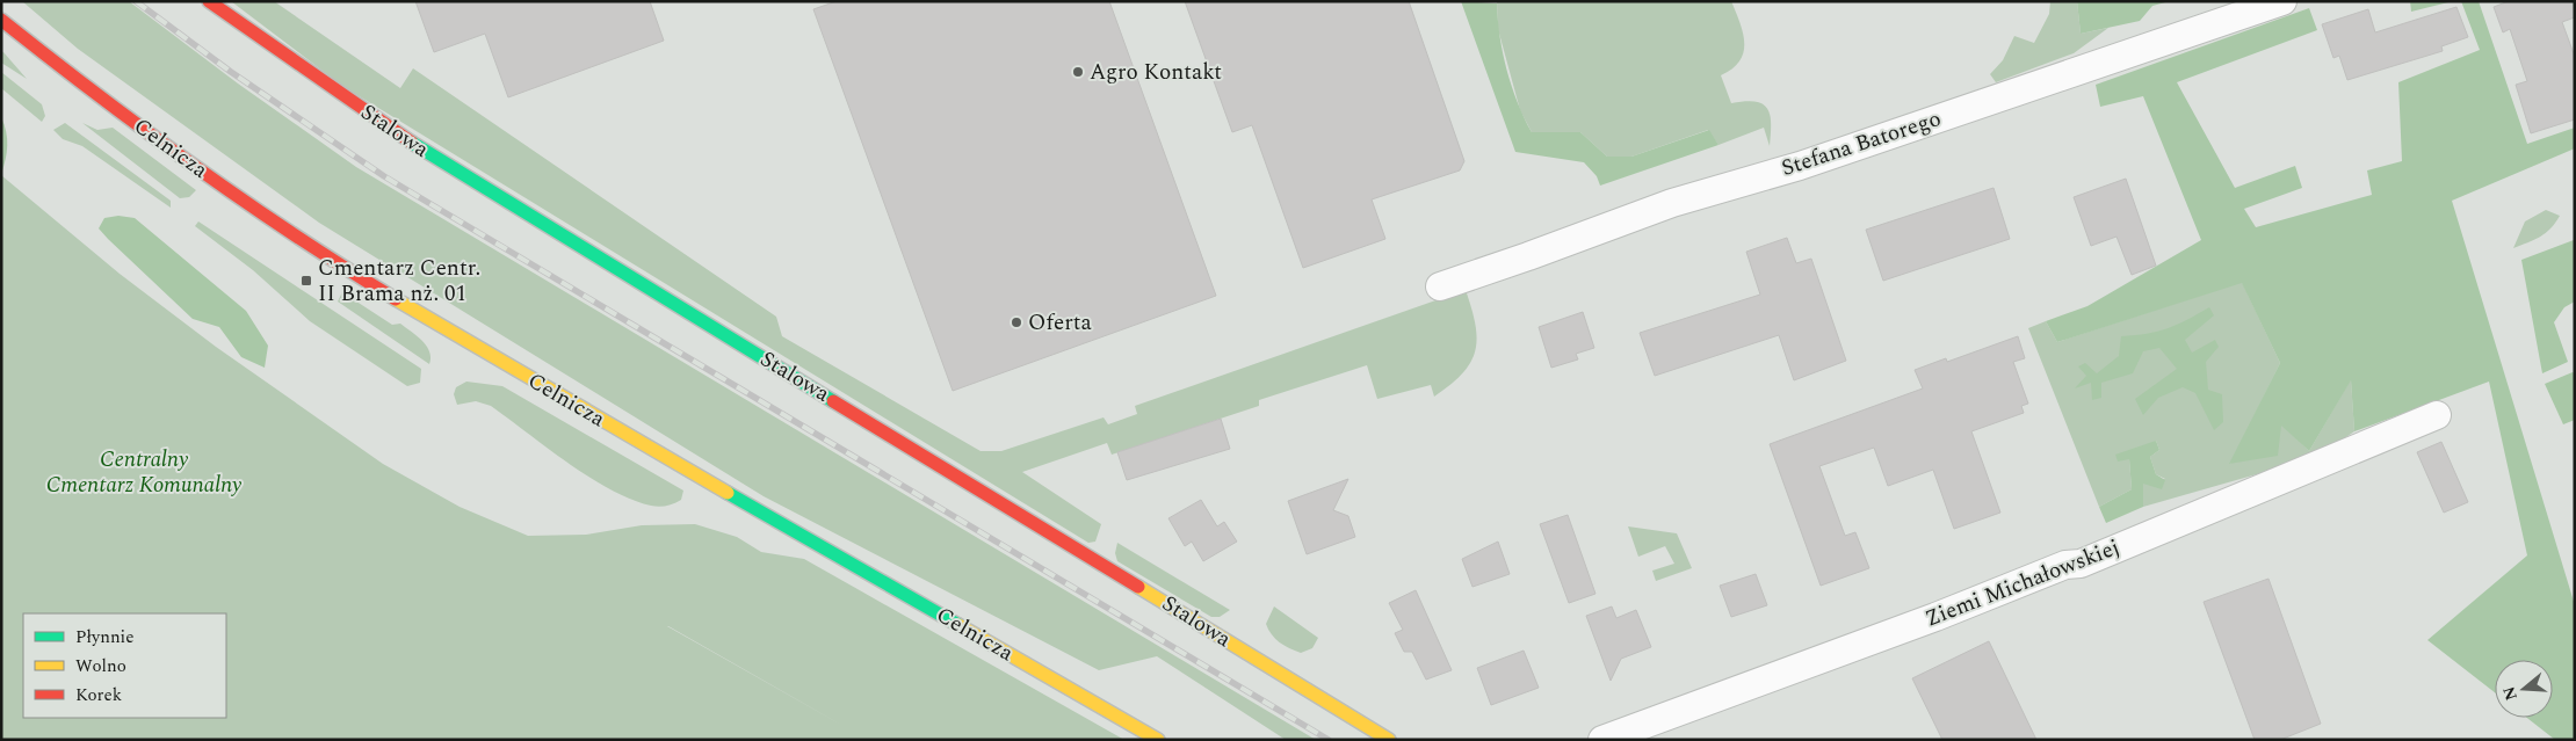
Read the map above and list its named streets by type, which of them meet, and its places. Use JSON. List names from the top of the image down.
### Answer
{
  "streets": {
    "street": [
      "Stalowa",
      "Stefana Batorego",
      "Celnicza",
      "Ziemi Michałowskiej"
    ]
  },
  "parks": ["Centralny Cmentarz Komunalny"],
  "places": {
    "other": ["Agro Kontakt", "Oferta"],
    "transit": ["Cmentarz Centr. II Brama nż. 01"]
  },
  "legend": ["Płynnie", "Wolno", "Korek"],
  "north": "left"
}
